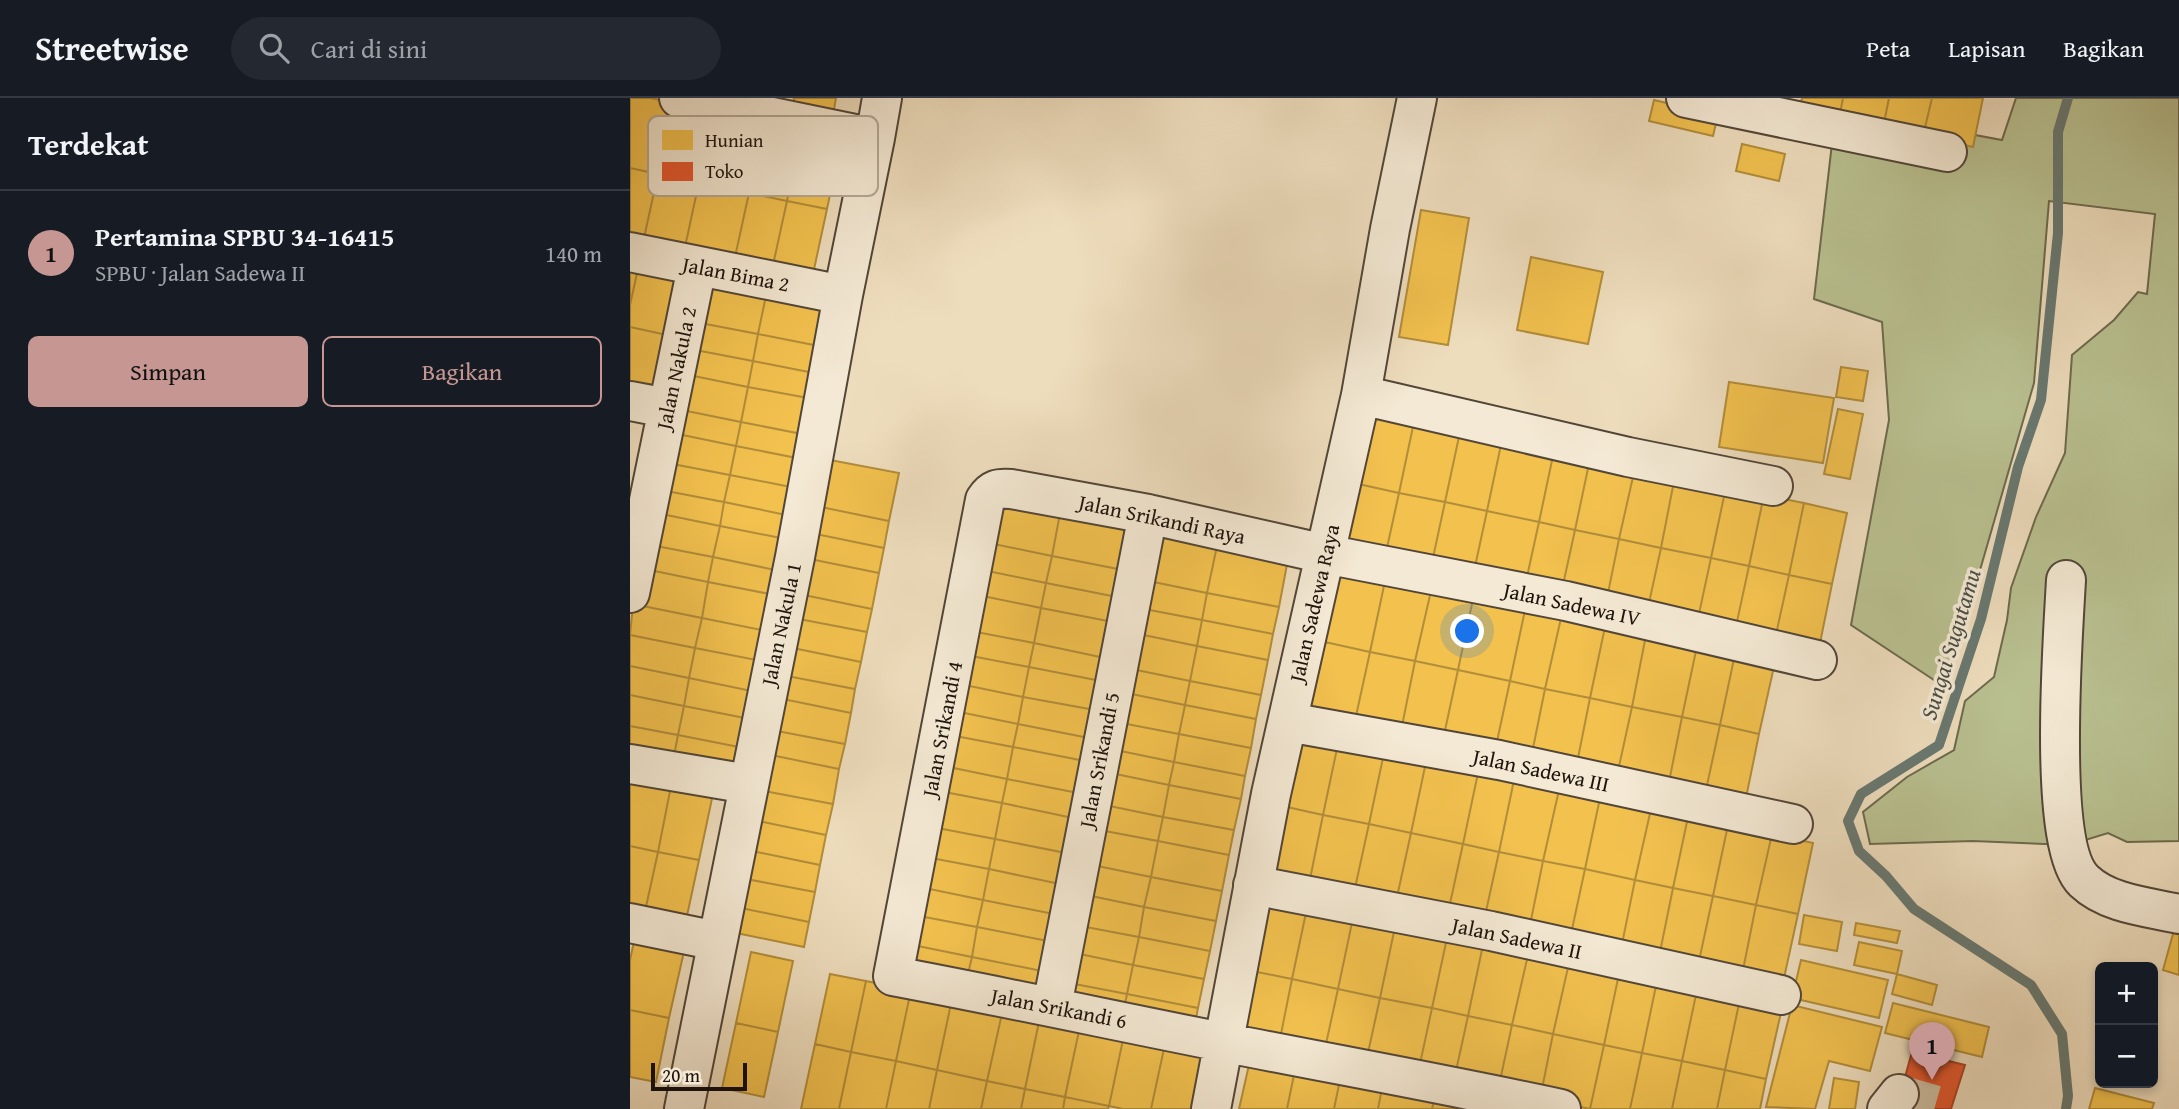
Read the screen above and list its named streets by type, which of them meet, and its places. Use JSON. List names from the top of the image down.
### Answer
{
  "streets": {
    "street": [
      "Jalan Bima 2",
      "Jalan Nakula 2",
      "Jalan Srikandi Raya",
      "Jalan Sadewa Raya",
      "Jalan Sadewa IV",
      "Jalan Nakula 1",
      "Jalan Srikandi 4",
      "Jalan Srikandi 5",
      "Jalan Sadewa III",
      "Jalan Sadewa II",
      "Jalan Srikandi 6"
    ]
  },
  "crossings": [
    ["Jalan Bima 2", "Jalan Nakula 2"],
    ["Jalan Bima 2", "Jalan Nakula 1"],
    ["Jalan Srikandi Raya", "Jalan Sadewa Raya"],
    ["Jalan Srikandi Raya", "Jalan Sadewa IV"],
    ["Jalan Srikandi Raya", "Jalan Srikandi 4"],
    ["Jalan Srikandi Raya", "Jalan Srikandi 5"],
    ["Jalan Sadewa Raya", "Jalan Sadewa IV"],
    ["Jalan Sadewa Raya", "Jalan Sadewa III"],
    ["Jalan Sadewa Raya", "Jalan Sadewa II"],
    ["Jalan Sadewa Raya", "Jalan Srikandi 6"],
    ["Jalan Srikandi 4", "Jalan Srikandi 6"],
    ["Jalan Srikandi 5", "Jalan Srikandi 6"]
  ],
  "water": ["Sungai Sugutamu"],
  "legend": ["Hunian", "Toko"],
  "scale_bar": "20 m",
  "page": {
    "header": "Streetwise",
    "search": "Cari di sini",
    "nav": ["Peta", "Lapisan", "Bagikan"],
    "heading": "Terdekat",
    "list": [
      {
        "mark": "1",
        "name": "Pertamina SPBU 34-16415",
        "note": "SPBU · Jalan Sadewa II",
        "value": "140 m"
      }
    ],
    "buttons": ["Simpan", "Bagikan"],
    "map_buttons": ["+", "−"],
    "pins": "1",
    "scale": "20 m"
  }
}
